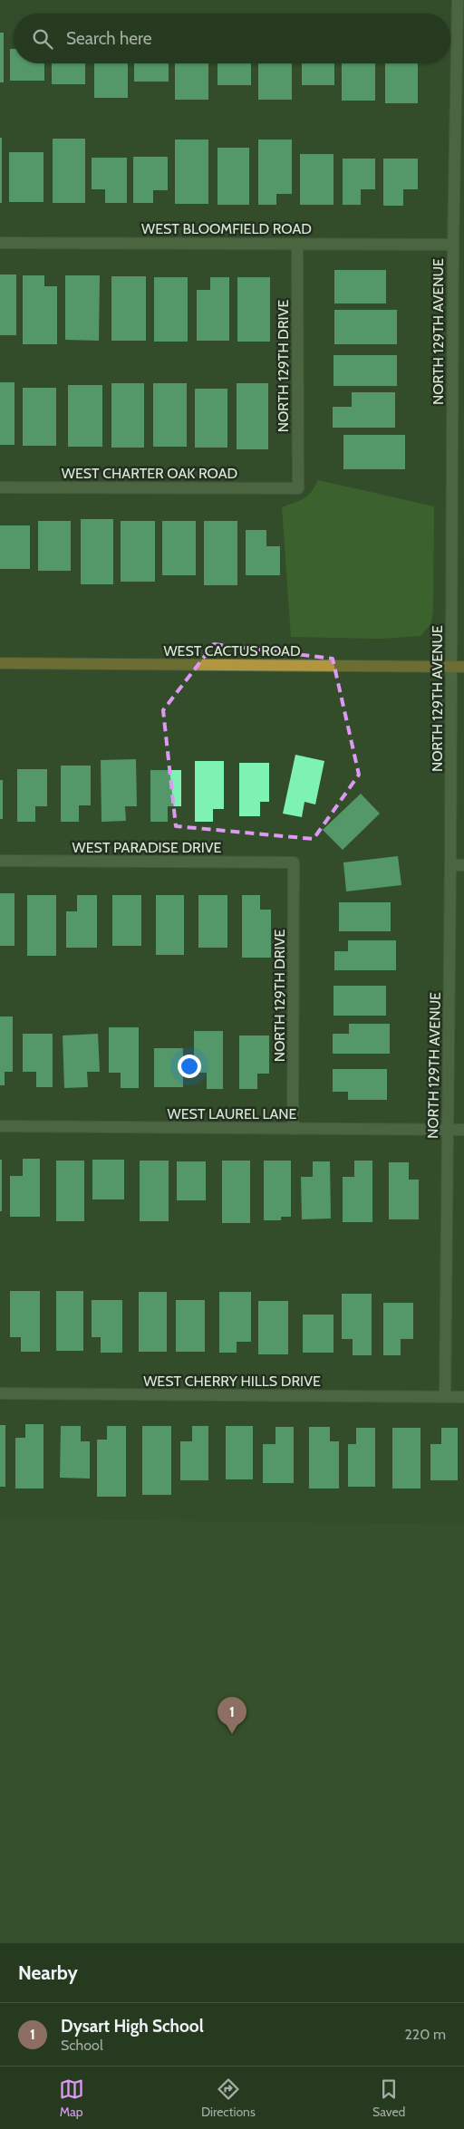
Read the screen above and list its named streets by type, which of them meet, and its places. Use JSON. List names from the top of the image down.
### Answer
{
  "streets": {
    "main road": ["WEST CACTUS ROAD"],
    "street": [
      "WEST BLOOMFIELD ROAD",
      "NORTH 129TH AVENUE",
      "NORTH 129TH DRIVE",
      "WEST CHARTER OAK ROAD",
      "WEST PARADISE DRIVE",
      "WEST LAUREL LANE",
      "WEST CHERRY HILLS DRIVE"
    ]
  },
  "crossings": [
    ["WEST BLOOMFIELD ROAD", "NORTH 129TH AVENUE"],
    ["WEST BLOOMFIELD ROAD", "NORTH 129TH DRIVE"],
    ["NORTH 129TH AVENUE", "WEST CACTUS ROAD"],
    ["NORTH 129TH AVENUE", "WEST LAUREL LANE"],
    ["NORTH 129TH AVENUE", "WEST CHERRY HILLS DRIVE"],
    ["NORTH 129TH DRIVE", "WEST CHARTER OAK ROAD"],
    ["NORTH 129TH DRIVE", "WEST PARADISE DRIVE"],
    ["NORTH 129TH DRIVE", "WEST LAUREL LANE"]
  ],
  "page": {
    "search": "Search here",
    "pins": "1",
    "heading": "Nearby",
    "list": [
      {
        "mark": "1",
        "name": "Dysart High School",
        "note": "School",
        "value": "220 m"
      }
    ],
    "nav": ["Map", "Directions", "Saved"]
  }
}
